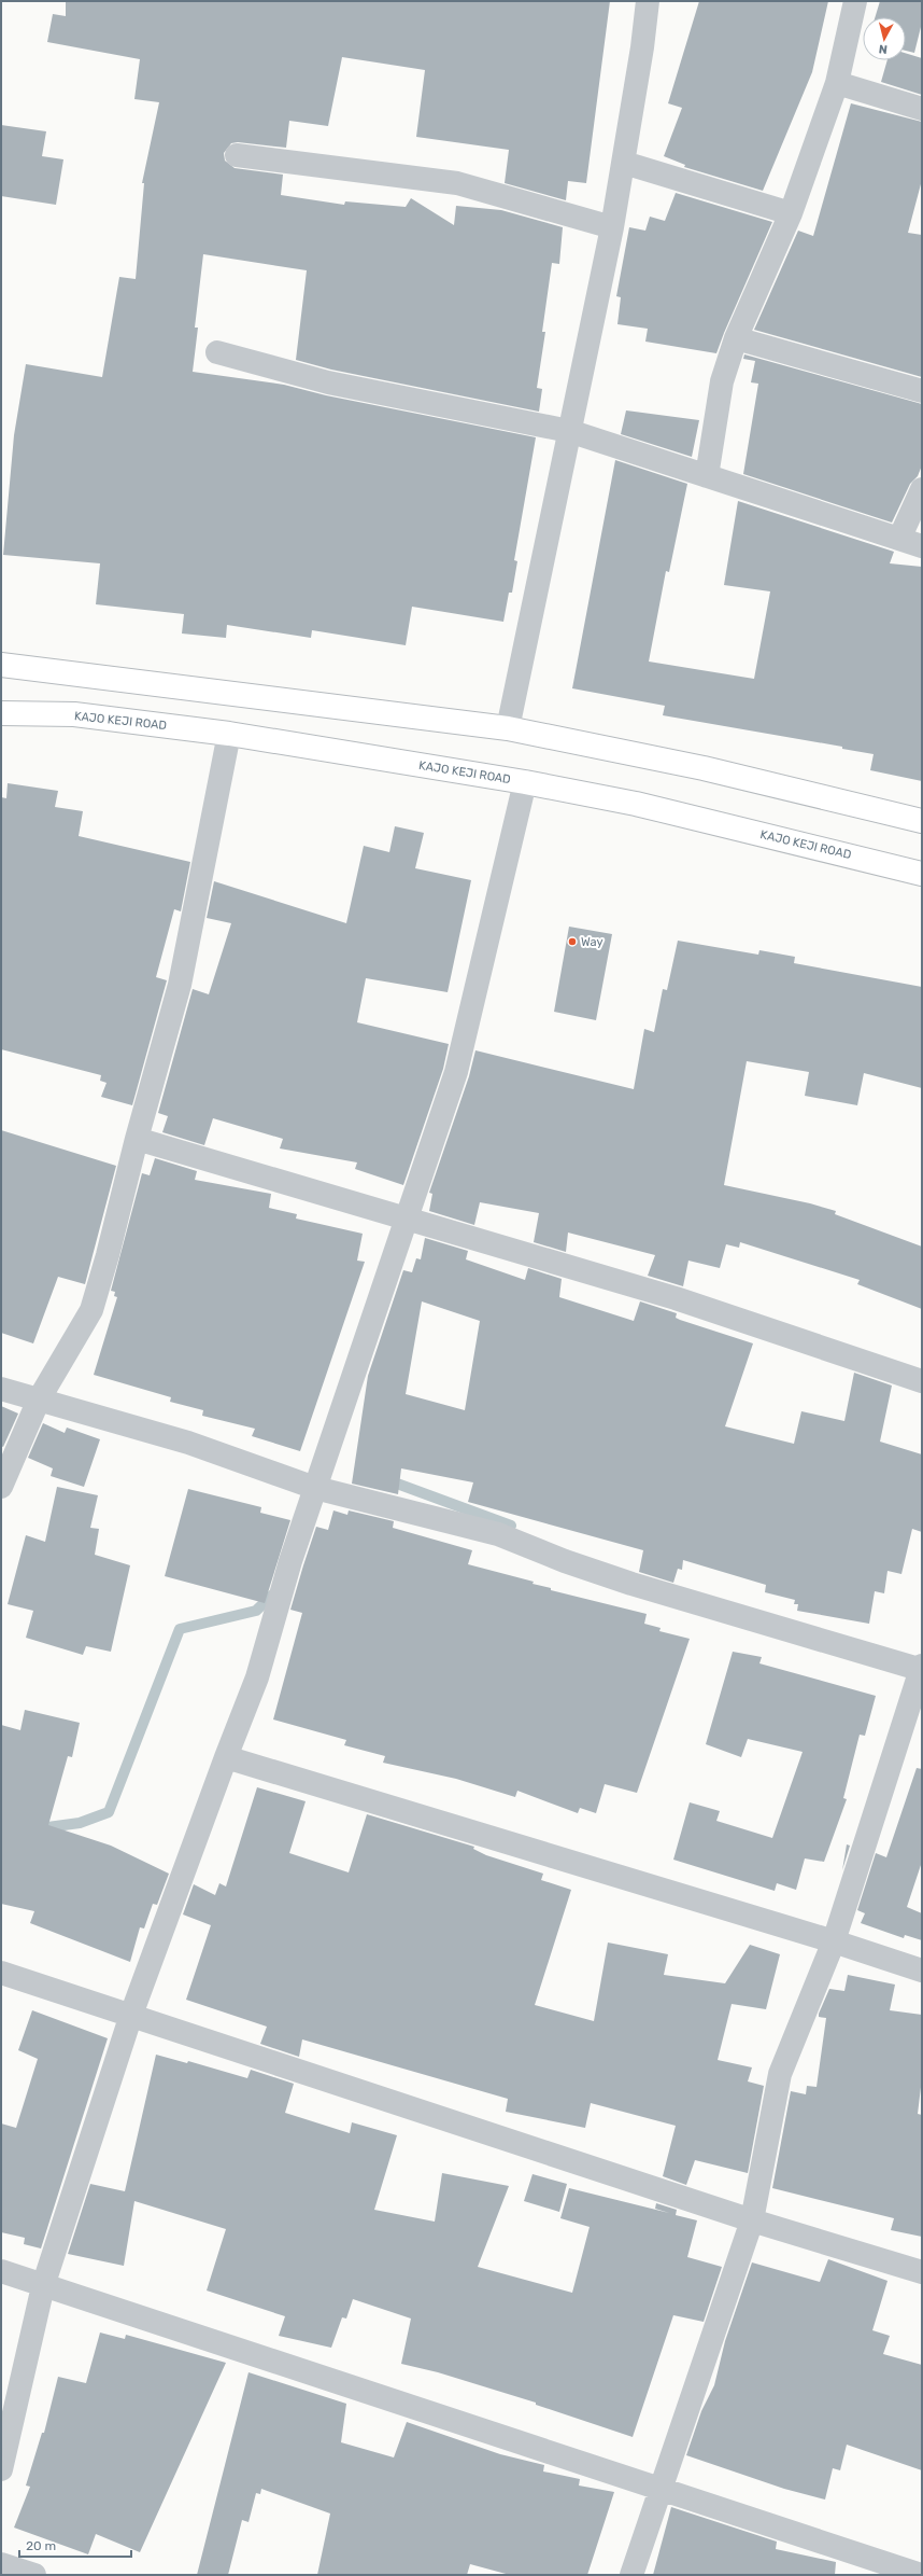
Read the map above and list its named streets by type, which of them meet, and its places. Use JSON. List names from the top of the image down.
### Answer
{
  "streets": {
    "main road": ["KAJO KEJI ROAD"]
  },
  "places": ["Way"],
  "scale_bar": "20 m",
  "north": "bottom"
}
